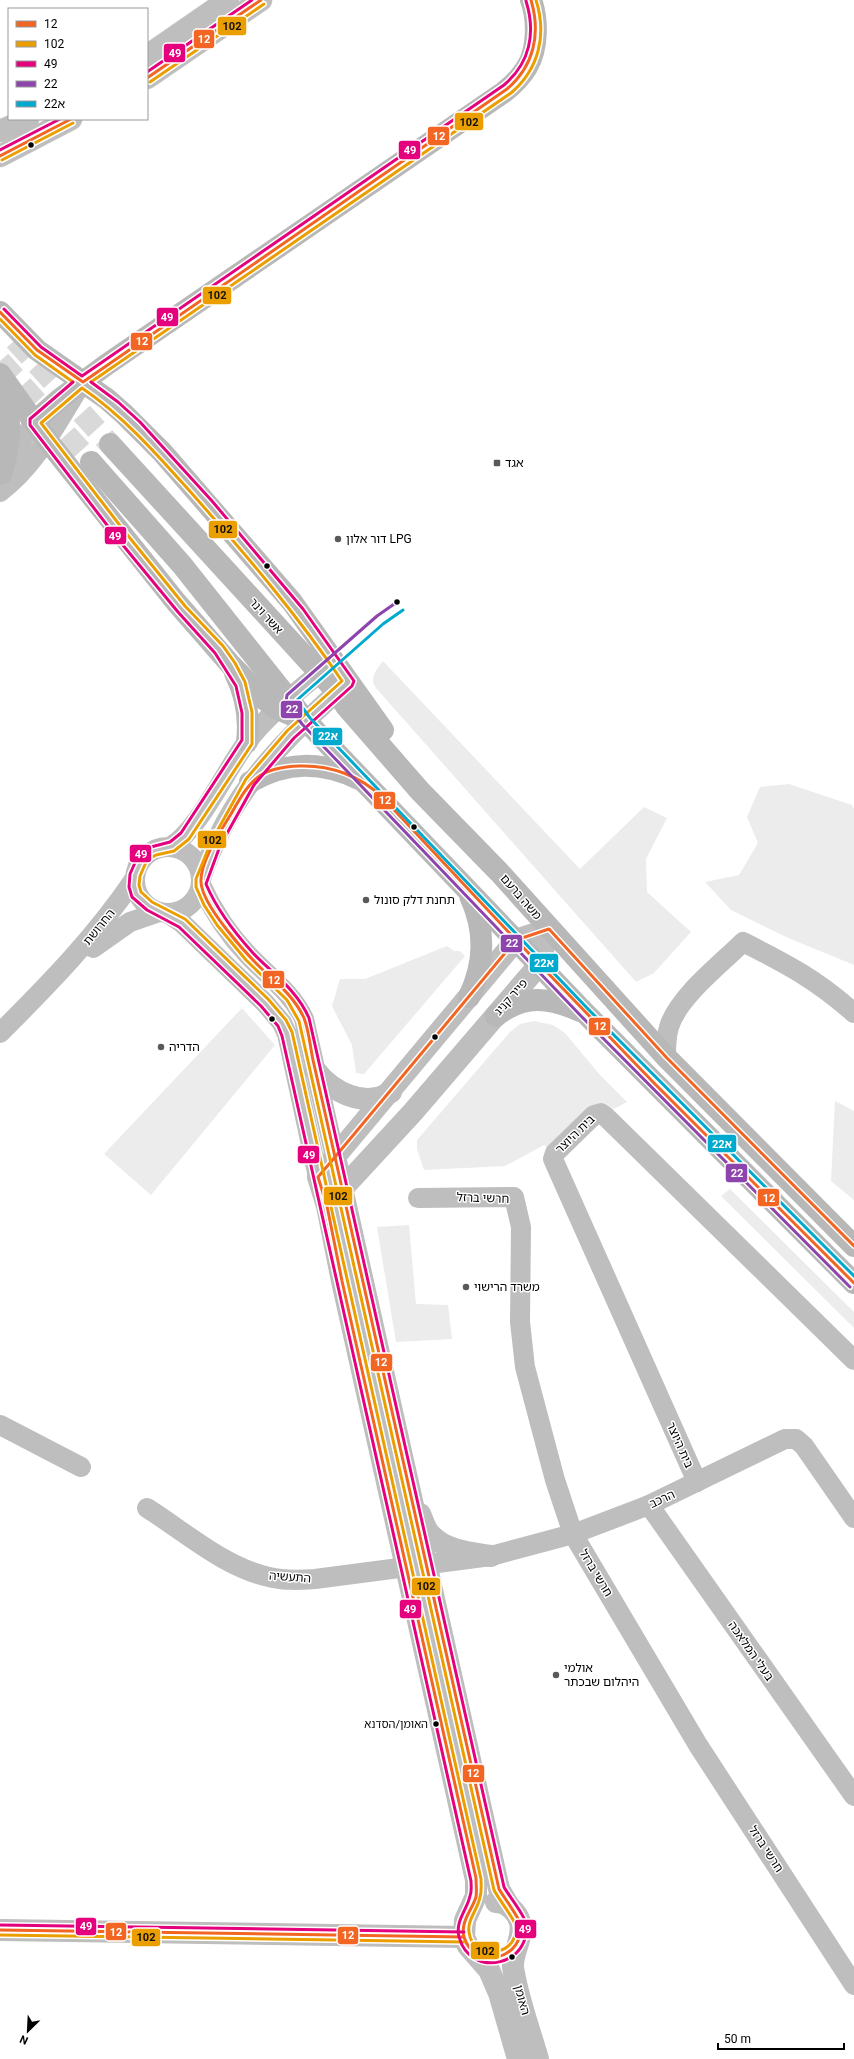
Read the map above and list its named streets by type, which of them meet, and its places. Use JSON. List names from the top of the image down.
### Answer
{
  "streets": {
    "main road": [
      "אשר וינר",
      "משה ברעם",
      "פייר קניג",
      "האומן"
    ],
    "street": [
      "החרושת",
      "בית היוצר",
      "חרשי ברזל",
      "הרכב",
      "התעשיה",
      "בעלי המלאכה"
    ]
  },
  "crossings": [
    ["אשר וינר", "משה ברעם"],
    ["משה ברעם", "פייר קניג"],
    ["החרושת", "האומן"],
    ["פייר קניג", "האומן"],
    ["בית היוצר", "הרכב"],
    ["חרשי ברזל", "הרכב"],
    ["הרכב", "התעשיה"],
    ["הרכב", "בעלי המלאכה"],
    ["הרכב", "האומן"],
    ["התעשיה", "האומן"]
  ],
  "places": {
    "transit": ["אגד"],
    "other": [
      "דור אלון LPG",
      "תחנת דלק סונול",
      "הדריה",
      "משרד הרישוי",
      "אולמי היהלום שבכתר",
      "האומן/הסדנא"
    ]
  },
  "lines": [
    "transit line 12",
    "transit line 102",
    "transit line 49",
    "transit line 22",
    "transit line 22א"
  ],
  "legend": [
    "12",
    "102",
    "49",
    "22",
    "22א"
  ],
  "scale_bar": "50 m",
  "north": "bottom left"
}
